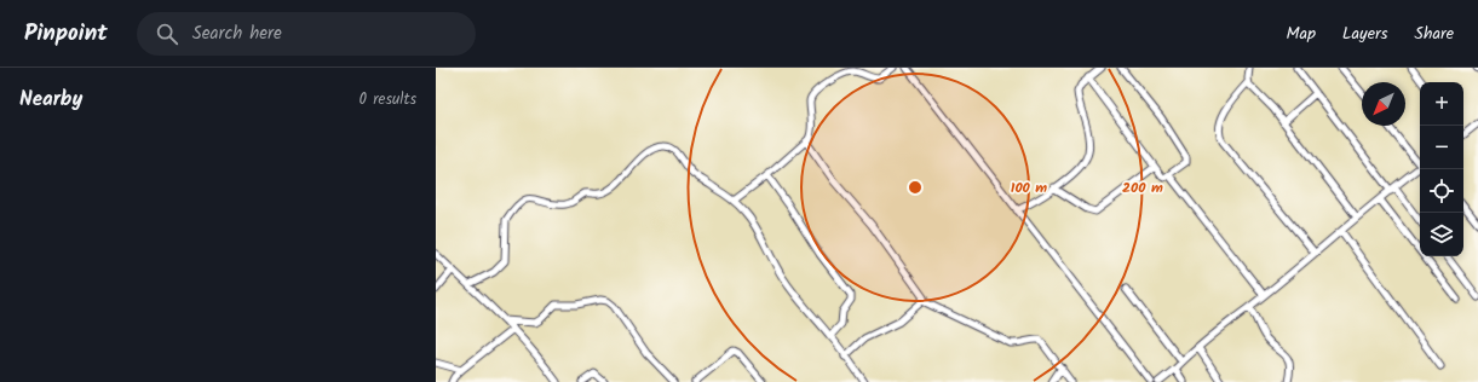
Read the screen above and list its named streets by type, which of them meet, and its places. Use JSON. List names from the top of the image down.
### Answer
{
  "north": "bottom left",
  "page": {
    "header": "Pinpoint",
    "search": "Search here",
    "nav": ["Map", "Layers", "Share"],
    "heading": ["Nearby", "0 results"],
    "map_buttons": ["+", "−"]
  },
  "rings": ["100 m", "200 m"]
}
